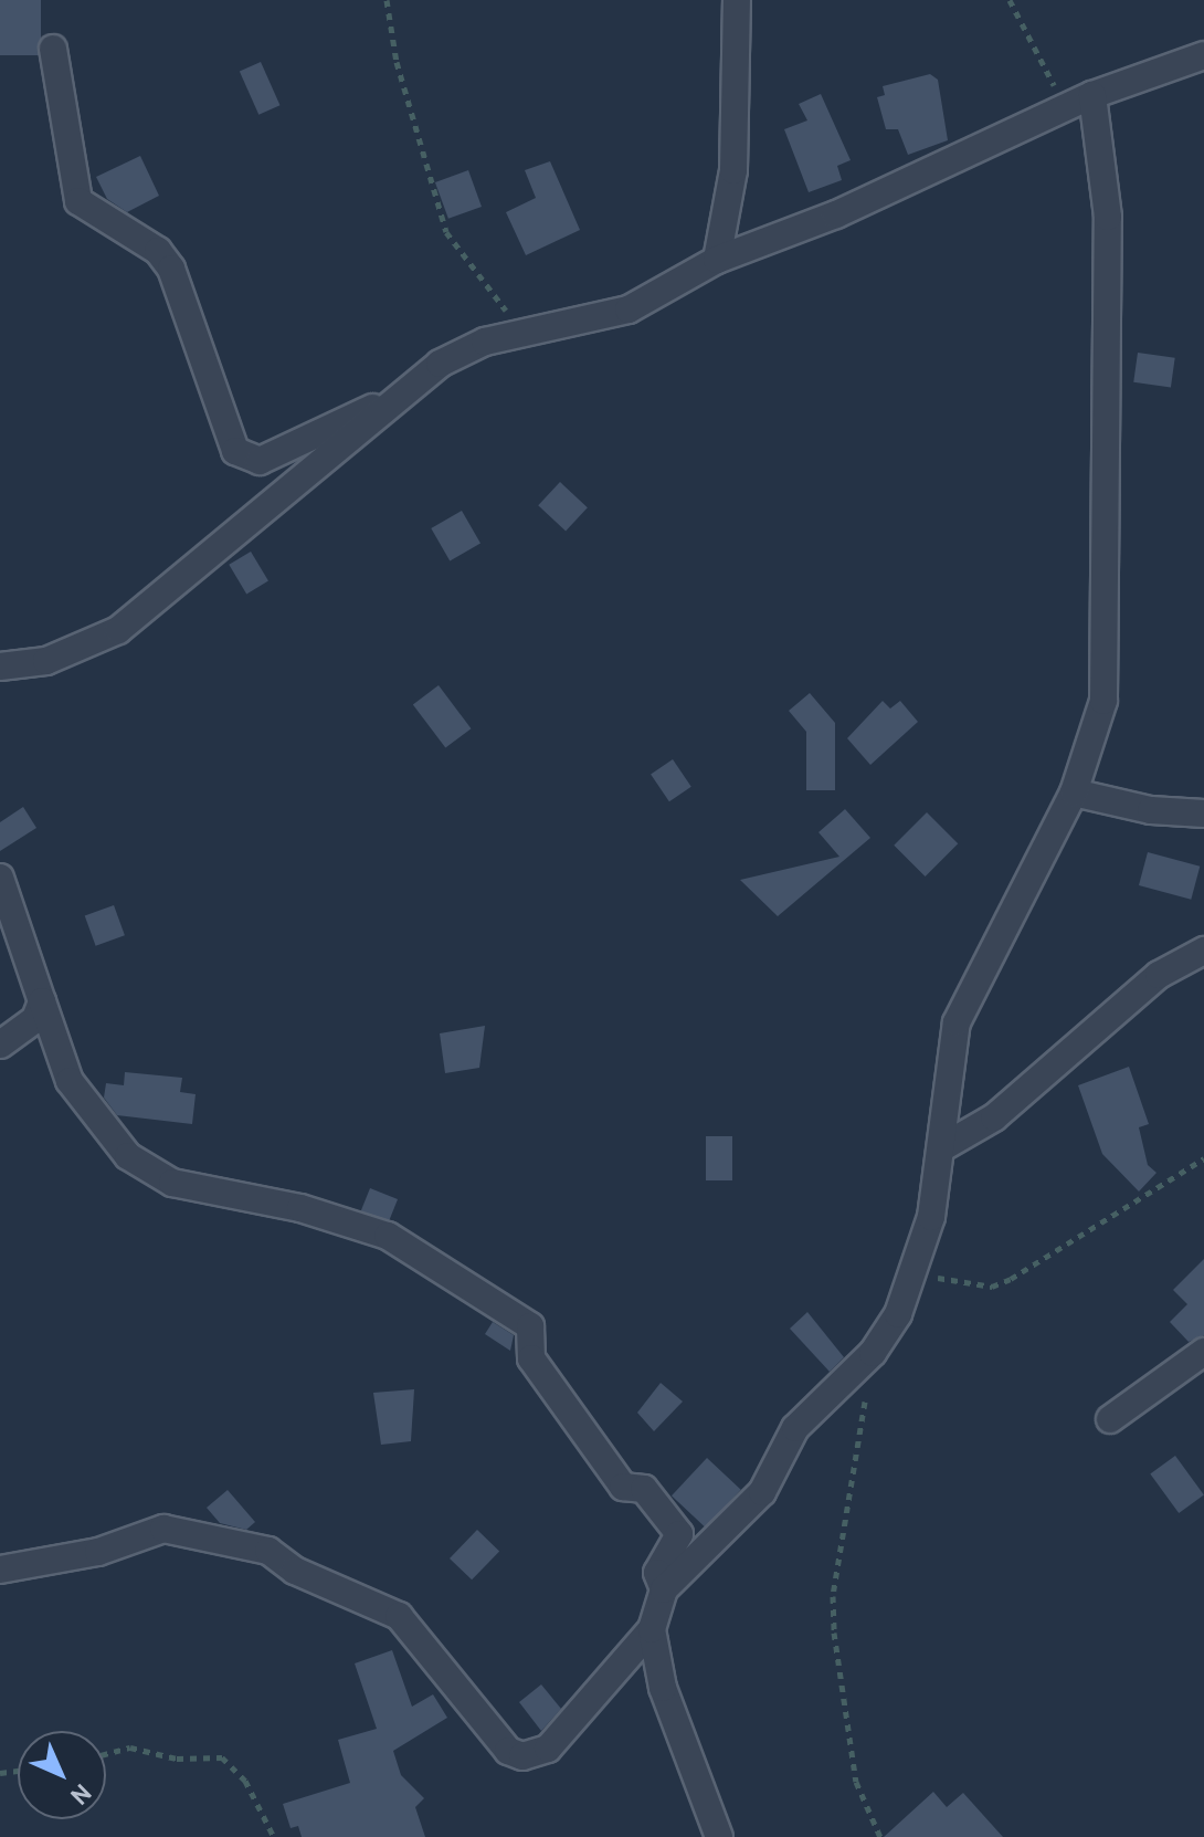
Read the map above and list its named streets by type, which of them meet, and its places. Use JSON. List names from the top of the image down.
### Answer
{
  "north": "bottom right"
}
